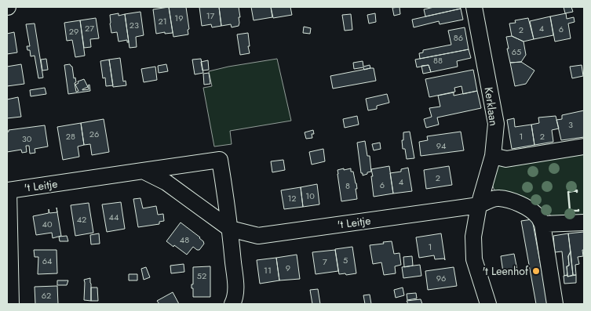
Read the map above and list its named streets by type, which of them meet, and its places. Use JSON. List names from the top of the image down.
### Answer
{
  "streets": {
    "street": ["Kerklaan", "'t Leitje"]
  },
  "crossings": [
    ["Kerklaan", "'t Leitje"]
  ],
  "places": ["'t Leenhof"],
  "house_numbers": [
    "17",
    "19",
    "21",
    "23",
    "27",
    "4",
    "6",
    "2",
    "29",
    "86",
    "65",
    "88",
    "3",
    "26",
    "28",
    "1",
    "2",
    "30",
    "94",
    "2",
    "4",
    "6",
    "8",
    "10",
    "12",
    "44",
    "42",
    "40",
    "48",
    "1",
    "5",
    "64",
    "7",
    "9",
    "11",
    "52",
    "96",
    "62"
  ]
}
